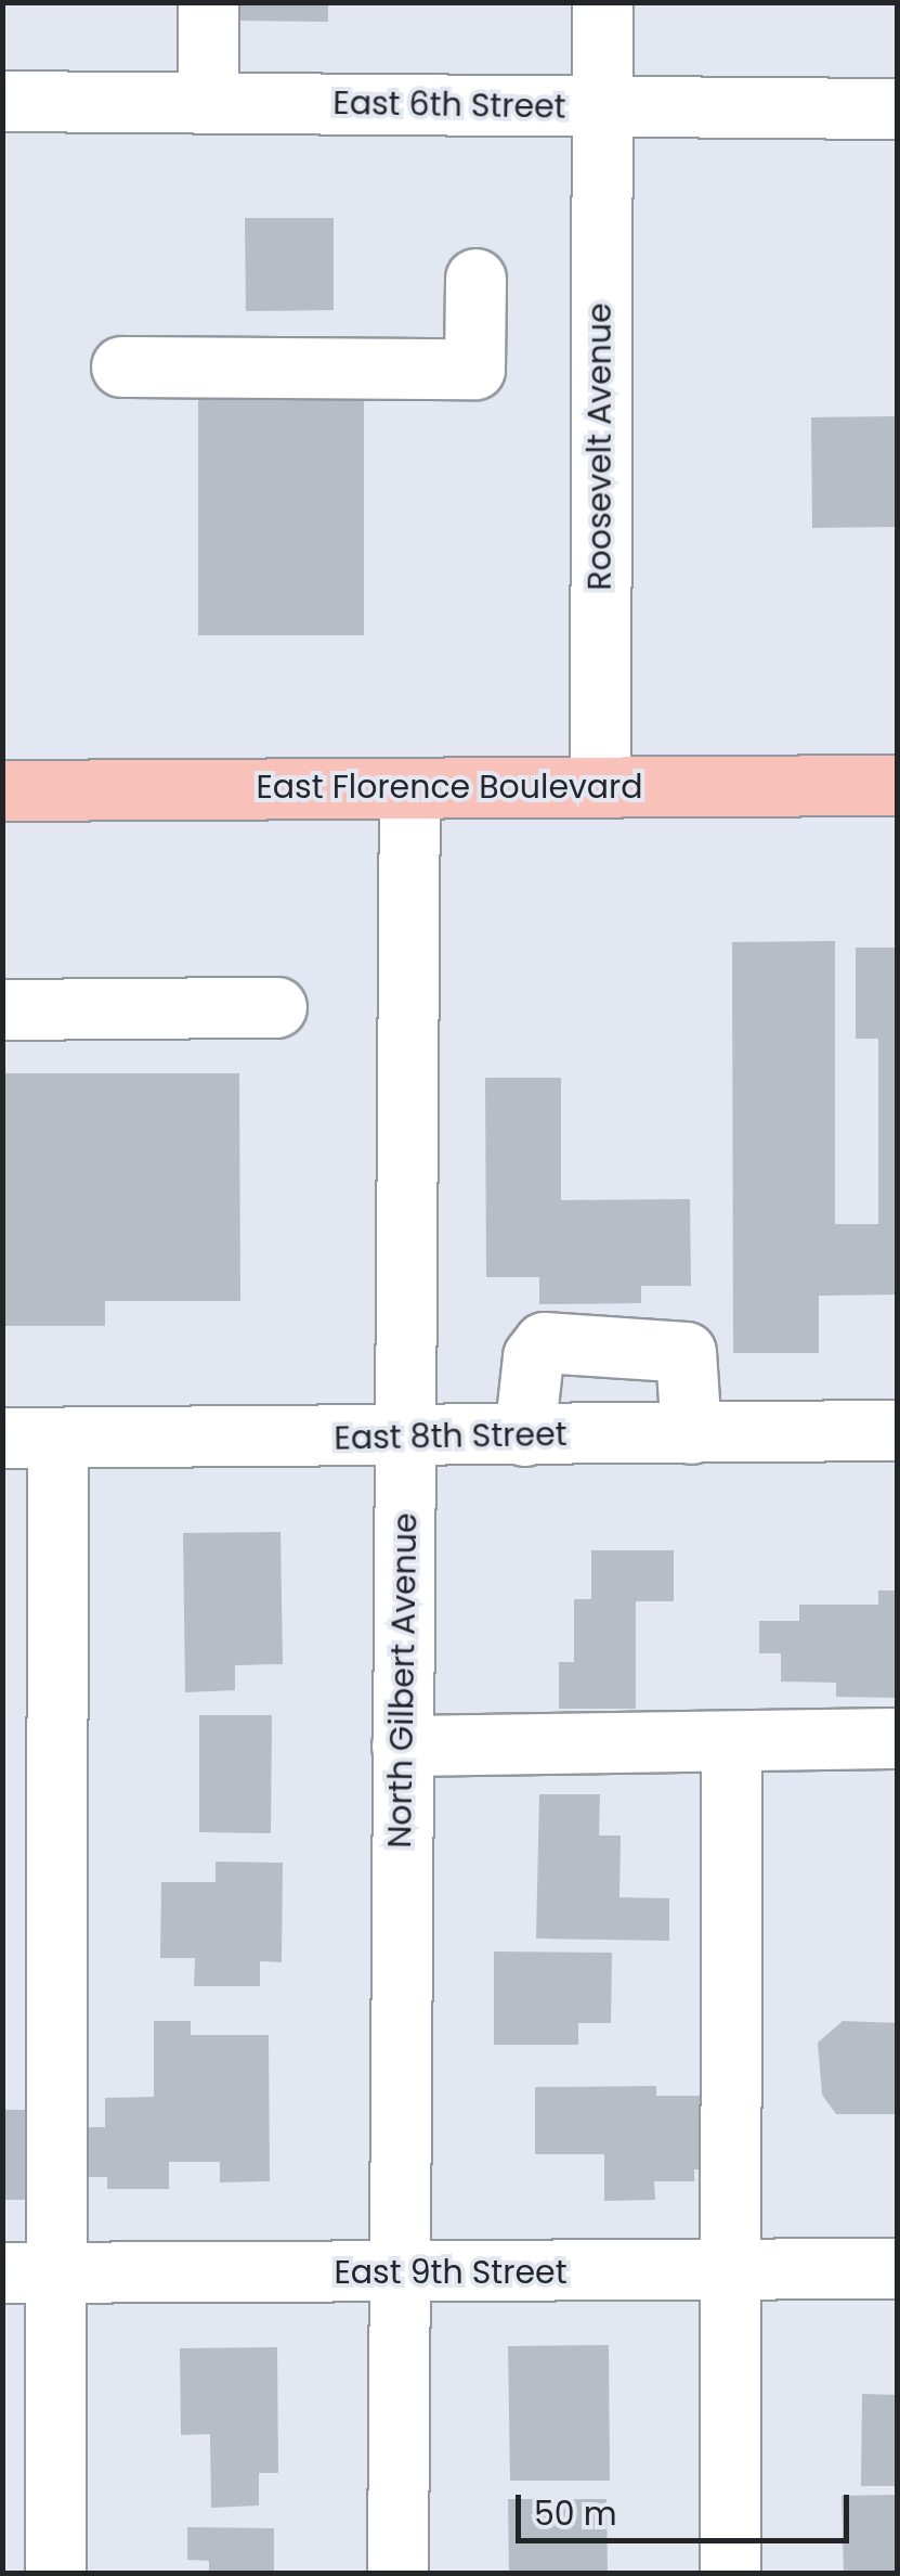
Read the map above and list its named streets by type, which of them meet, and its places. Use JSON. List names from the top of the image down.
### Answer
{
  "streets": {
    "main road": ["East Florence Boulevard"],
    "street": [
      "East 6th Street",
      "Roosevelt Avenue",
      "East 8th Street",
      "North Gilbert Avenue",
      "East 9th Street"
    ]
  },
  "crossings": [
    ["East 6th Street", "Roosevelt Avenue"],
    ["Roosevelt Avenue", "East Florence Boulevard"],
    ["East Florence Boulevard", "North Gilbert Avenue"],
    ["East 8th Street", "North Gilbert Avenue"],
    ["North Gilbert Avenue", "East 9th Street"]
  ],
  "scale_bar": "50 m"
}
